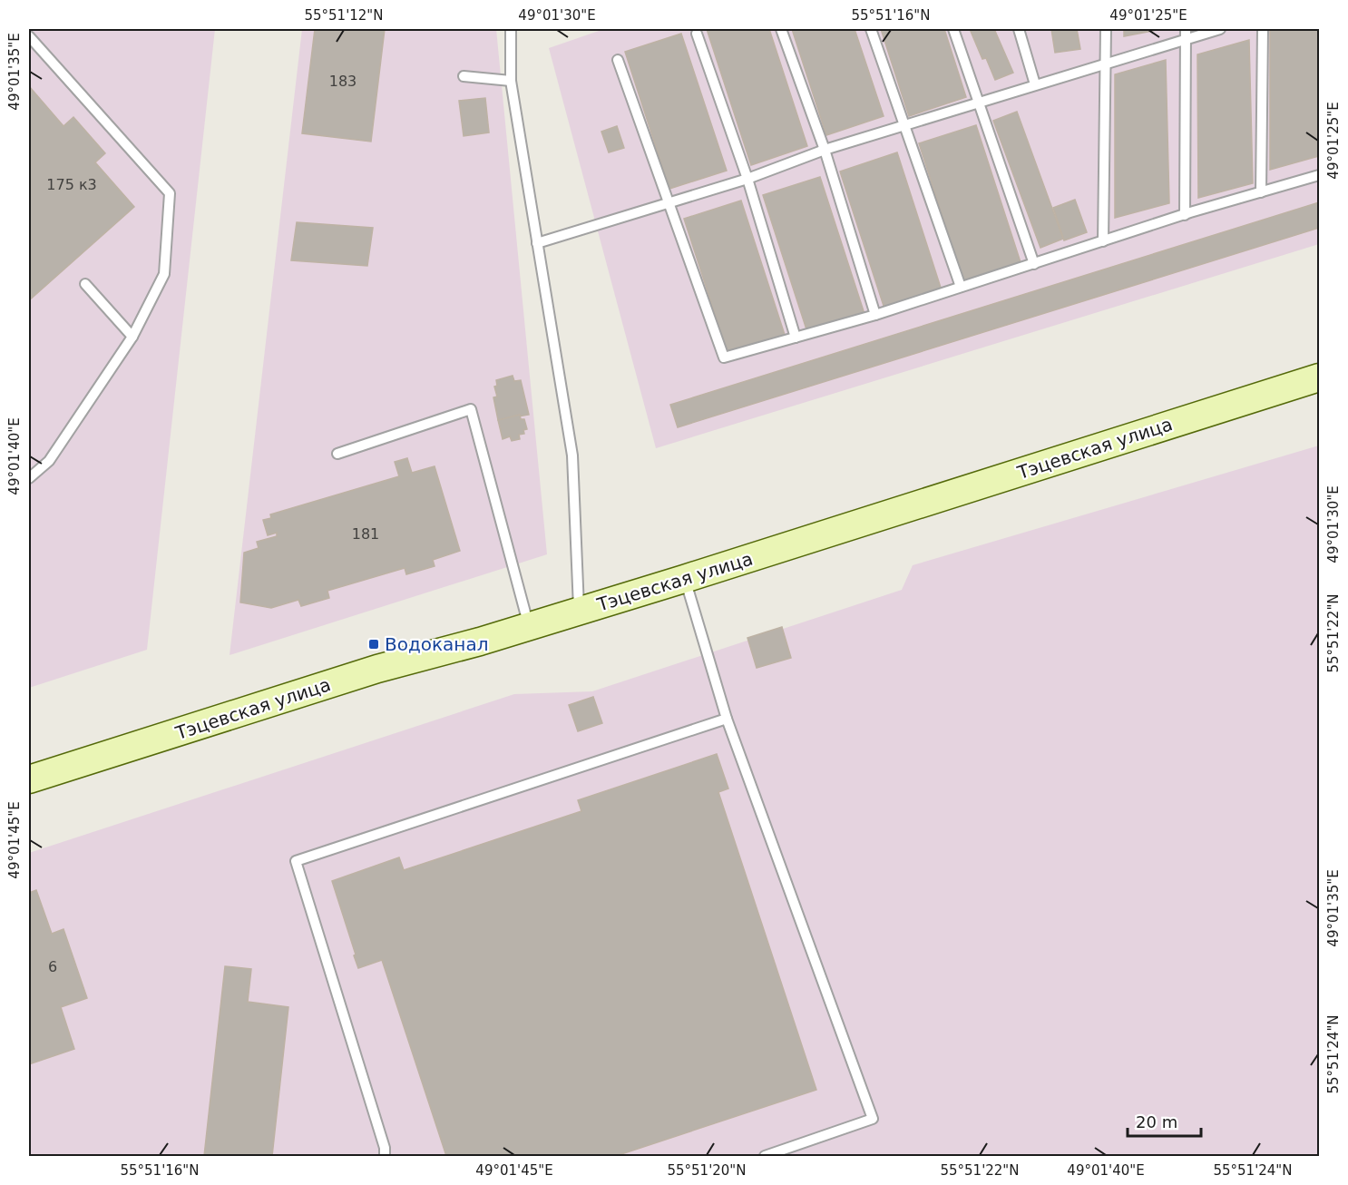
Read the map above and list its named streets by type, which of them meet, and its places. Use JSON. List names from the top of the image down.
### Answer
{
  "streets": {
    "main road": ["Тэцевская улица"]
  },
  "places": {
    "transit": ["Водоканал"]
  },
  "house_numbers": [
    "183",
    "175 к3",
    "181",
    "6"
  ],
  "scale_bar": "20 m",
  "coordinates": [
    "55°51'12\"N",
    "49°01'30\"E",
    "55°51'16\"N",
    "49°01'25\"E",
    "49°01'35\"E",
    "49°01'40\"E",
    "55°51'22\"N",
    "49°01'45\"E",
    "55°51'24\"N",
    "55°51'20\"N"
  ]
}
